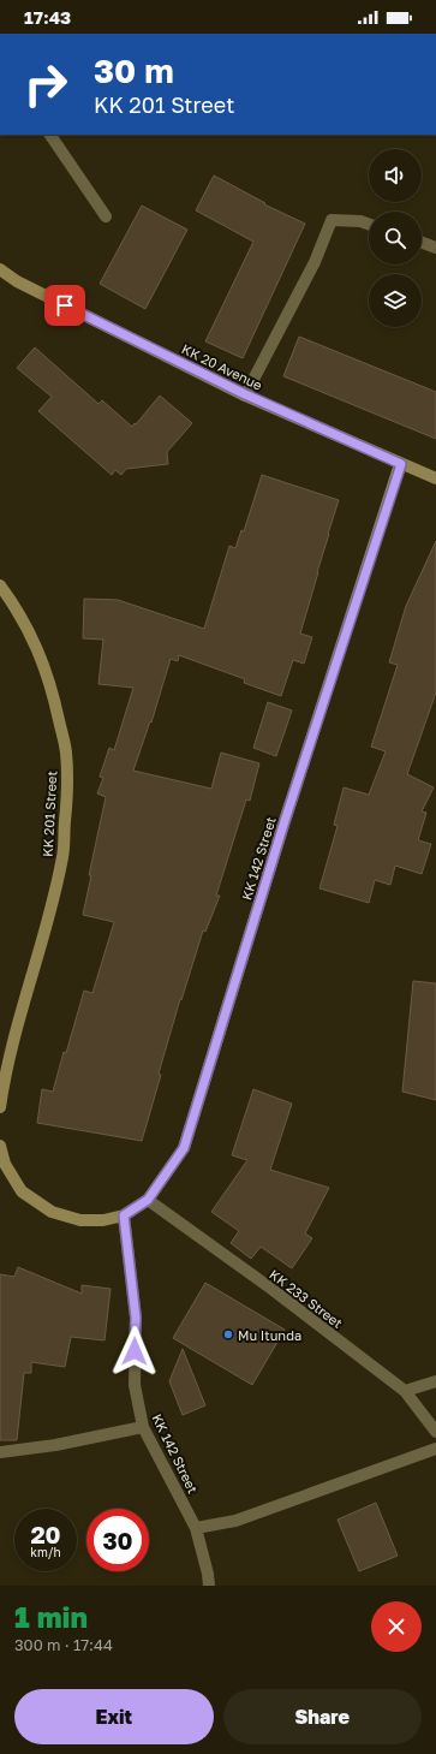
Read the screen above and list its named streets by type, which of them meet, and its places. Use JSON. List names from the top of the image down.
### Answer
{
  "streets": {
    "main road": ["KK 20 Avenue", "KK 201 Street", "KK 142 Street"],
    "street": ["KK 233 Street"]
  },
  "crossings": [
    ["KK 20 Avenue", "KK 142 Street"],
    ["KK 142 Street", "KK 233 Street"]
  ],
  "places": ["Mu Itunda"],
  "page": {
    "status": "17:43",
    "turn": ["30 m", "KK 201 Street"],
    "speed": "20 km/h",
    "limit": "30",
    "heading": ["1 min", "300 m · 17:44"],
    "buttons": ["Exit", "Share"]
  }
}
